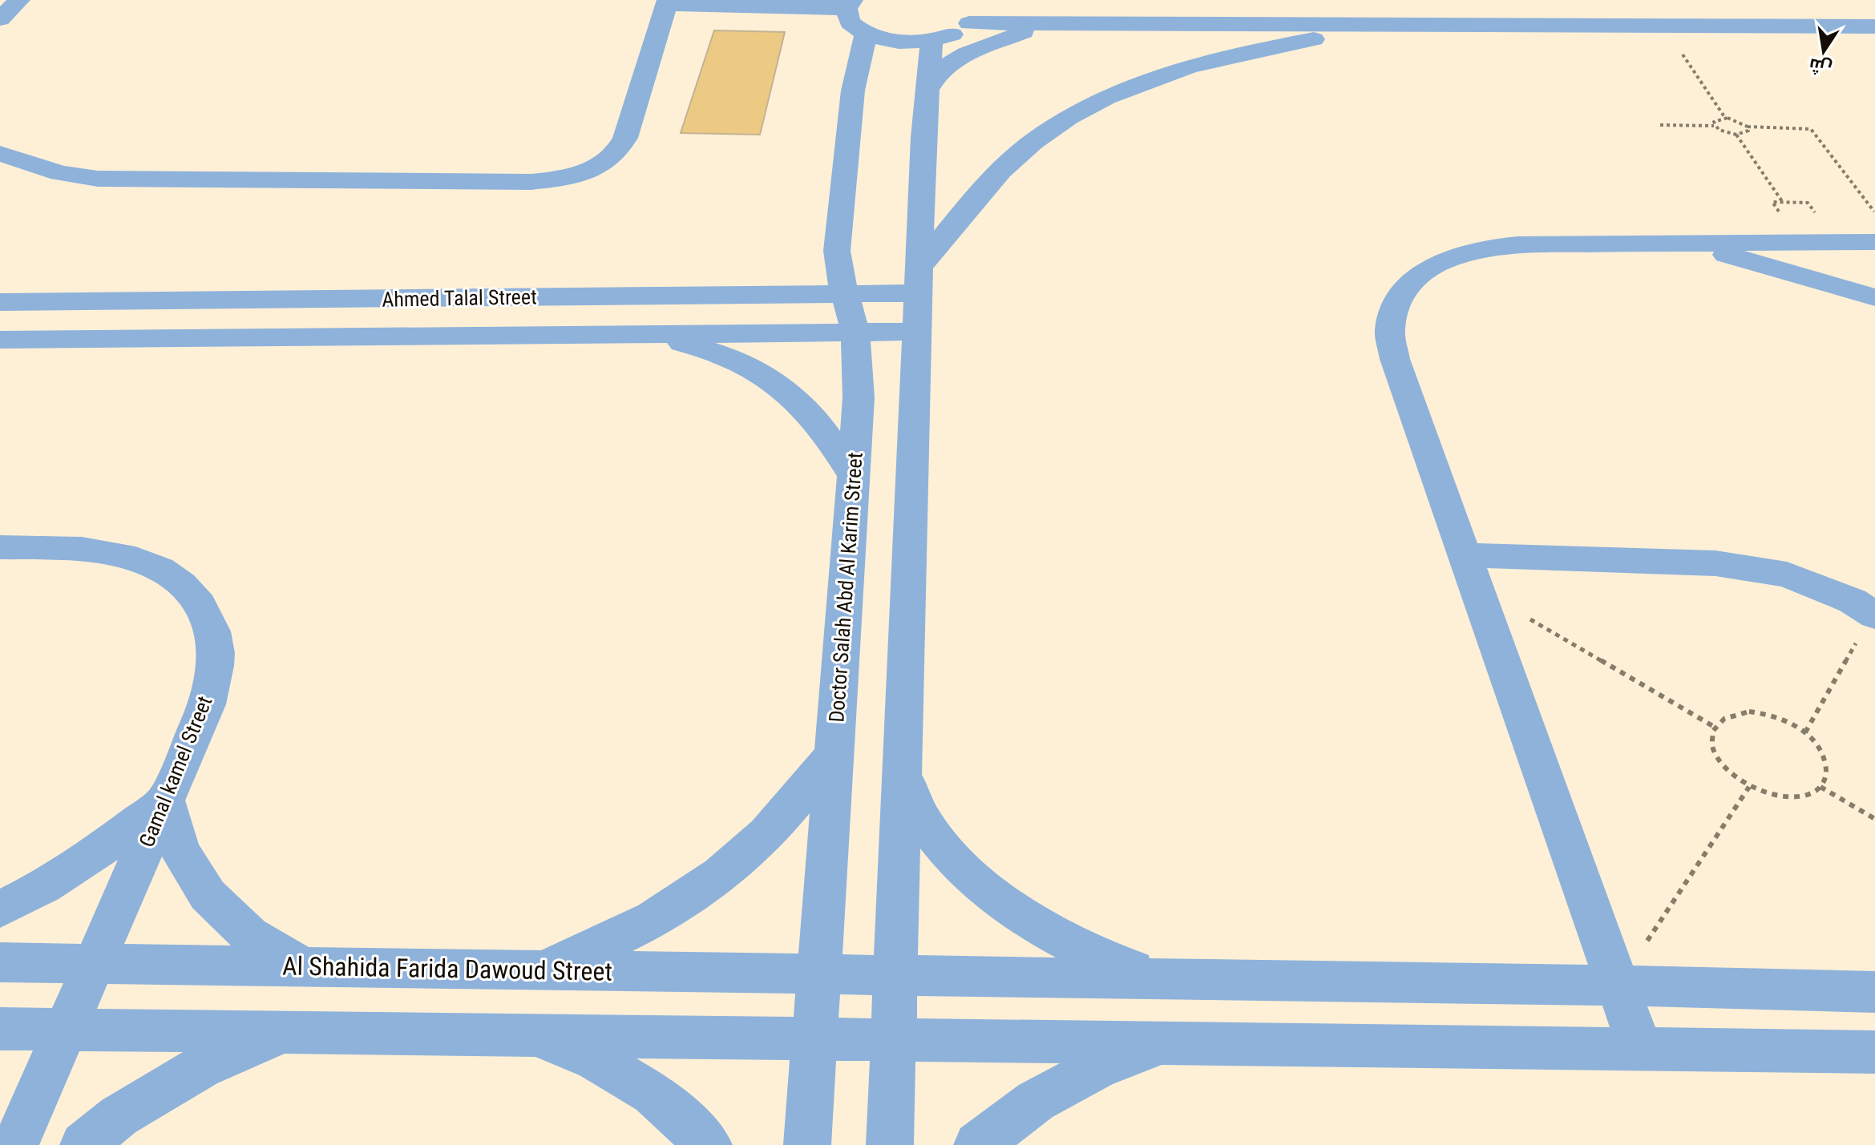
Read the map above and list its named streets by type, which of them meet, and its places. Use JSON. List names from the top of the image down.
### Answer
{
  "streets": {
    "street": [
      "Ahmed Talal Street",
      "Doctor Salah Abd Al Karim Street",
      "Gamal kamel Street",
      "Al Shahida Farida Dawoud Street"
    ]
  },
  "crossings": [
    ["Ahmed Talal Street", "Doctor Salah Abd Al Karim Street"],
    ["Doctor Salah Abd Al Karim Street", "Al Shahida Farida Dawoud Street"],
    ["Gamal kamel Street", "Al Shahida Farida Dawoud Street"]
  ],
  "north": "bottom"
}
